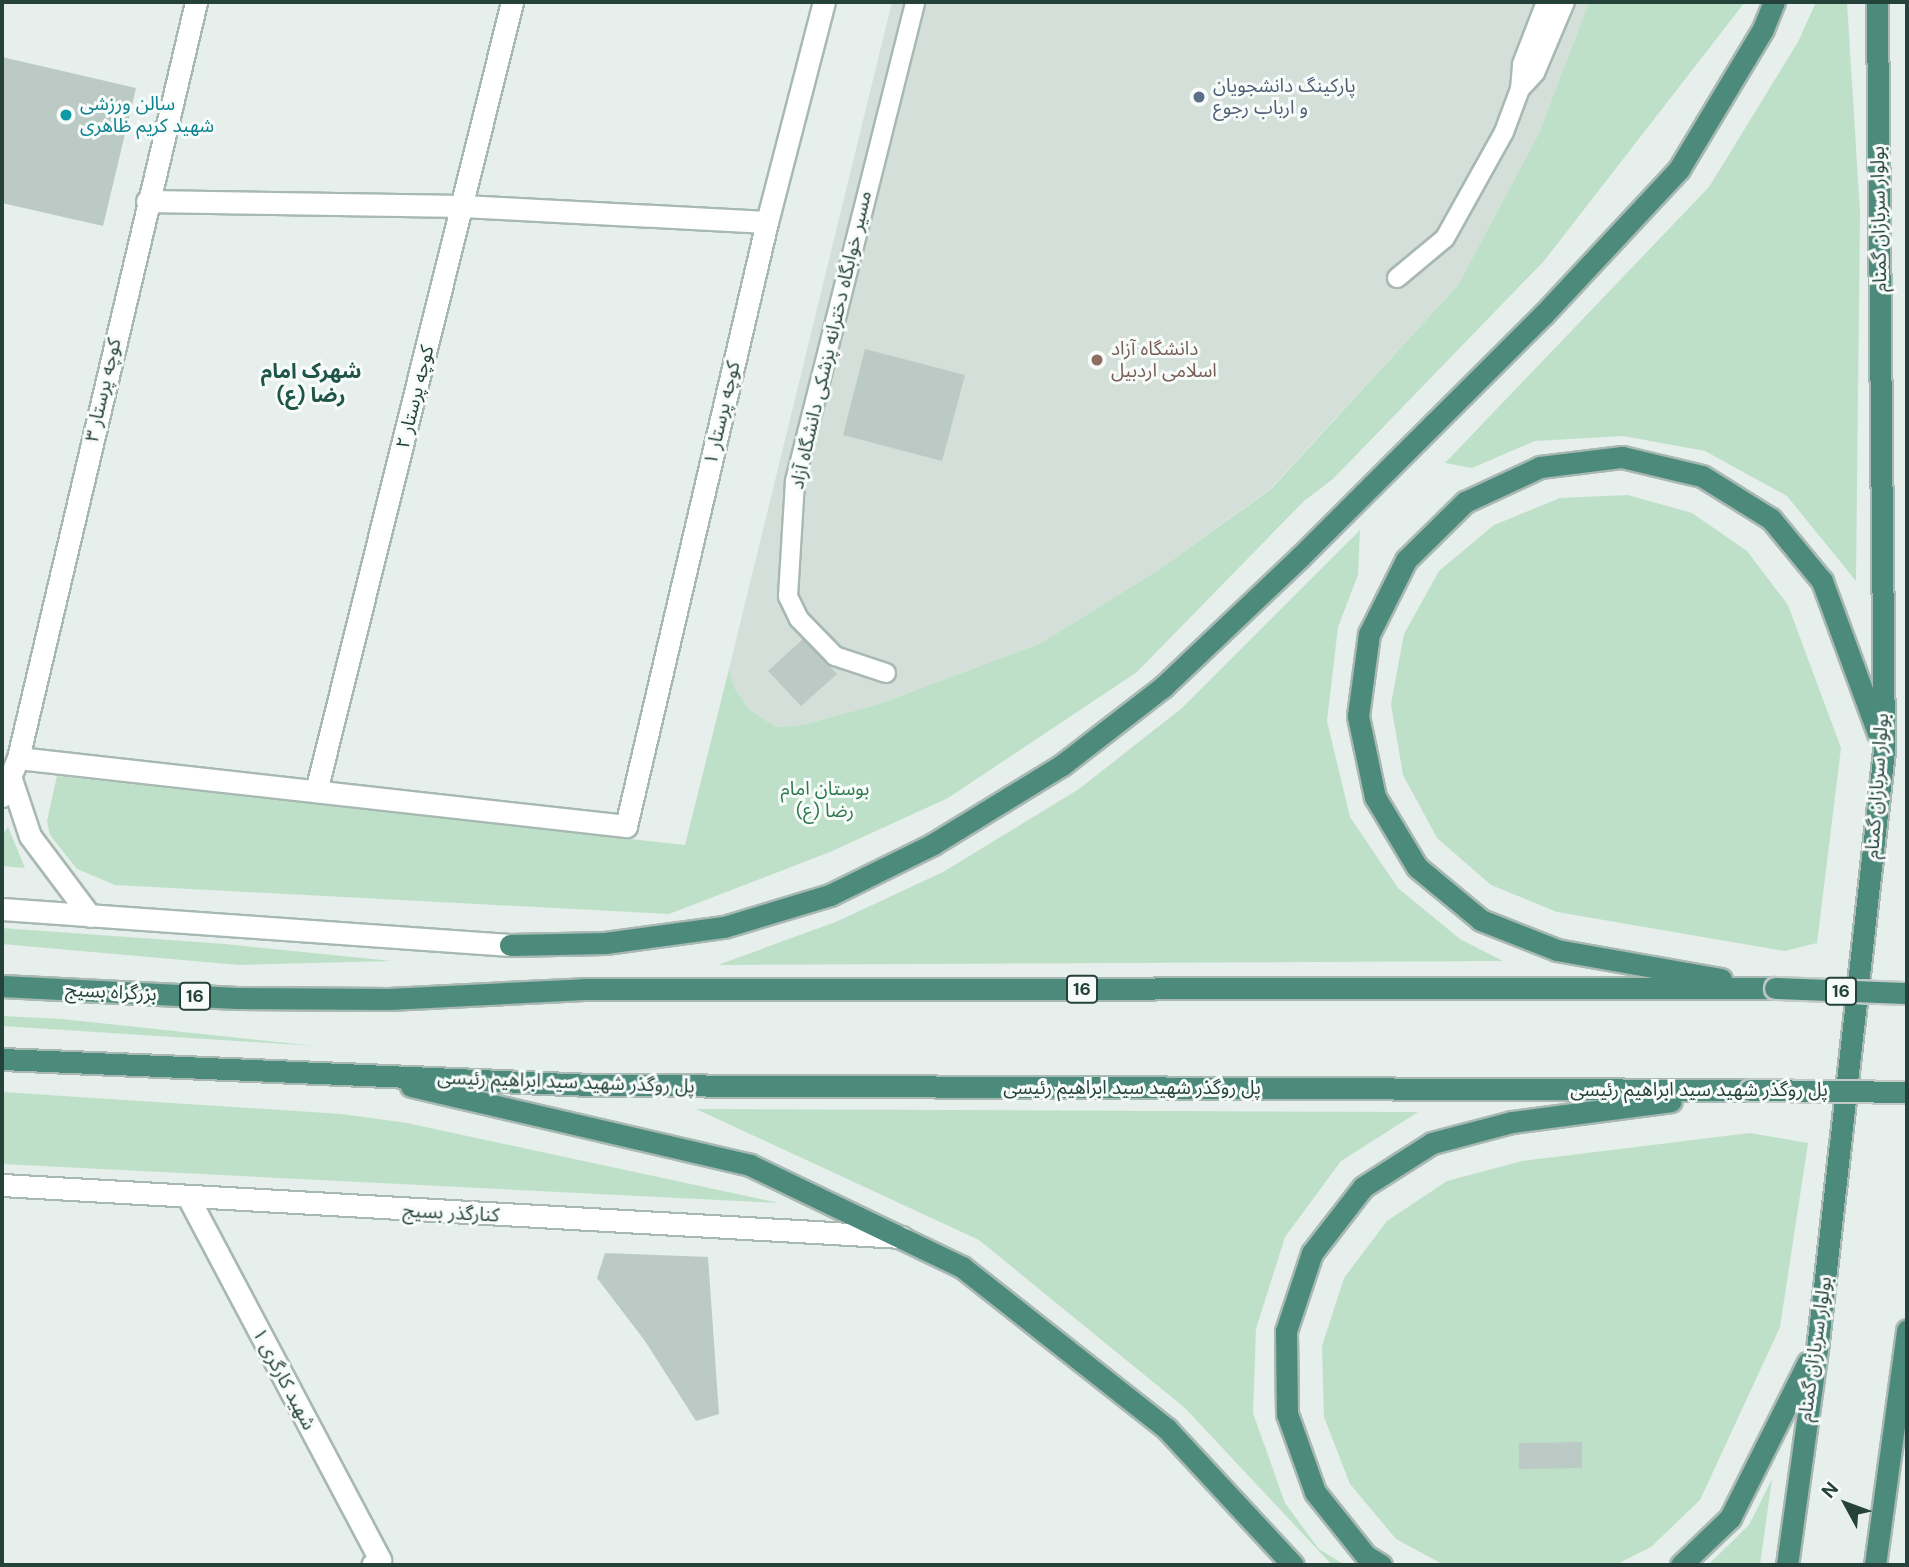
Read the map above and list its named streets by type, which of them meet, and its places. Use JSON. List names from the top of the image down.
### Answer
{
  "streets": {
    "highway": [
      "بولوار سربازان گمنام",
      "16",
      "بزرگراه بسیج",
      "پل روگذر شهید سید ابراهیم رئیسی"
    ],
    "street": [
      "کوچه پرستار ۳",
      "کوچه پرستار ۲",
      "کوچه پرستار ۱",
      "کنارگذر بسیج",
      "شهید کارگری ۱"
    ],
    "lane": ["مسیر خوابگاه دخترانه پزشکی دانشگاه آزاد"]
  },
  "crossings": [
    ["کوچه پرستار ۲", "کوچه پرستار ۱"],
    ["16", "بزرگراه بسیج"],
    ["کنارگذر بسیج", "شهید کارگری ۱"]
  ],
  "districts": ["شهرک امام رضا (ع)"],
  "parks": ["بوستان امام رضا (ع)"],
  "places": ["پارکینگ دانشجویان و ارباب رجوع", "سالن ورزشی شهید کریم ظاهری", "دانشگاه آزاد اسلامی اردبیل"],
  "north": "top left"
}
